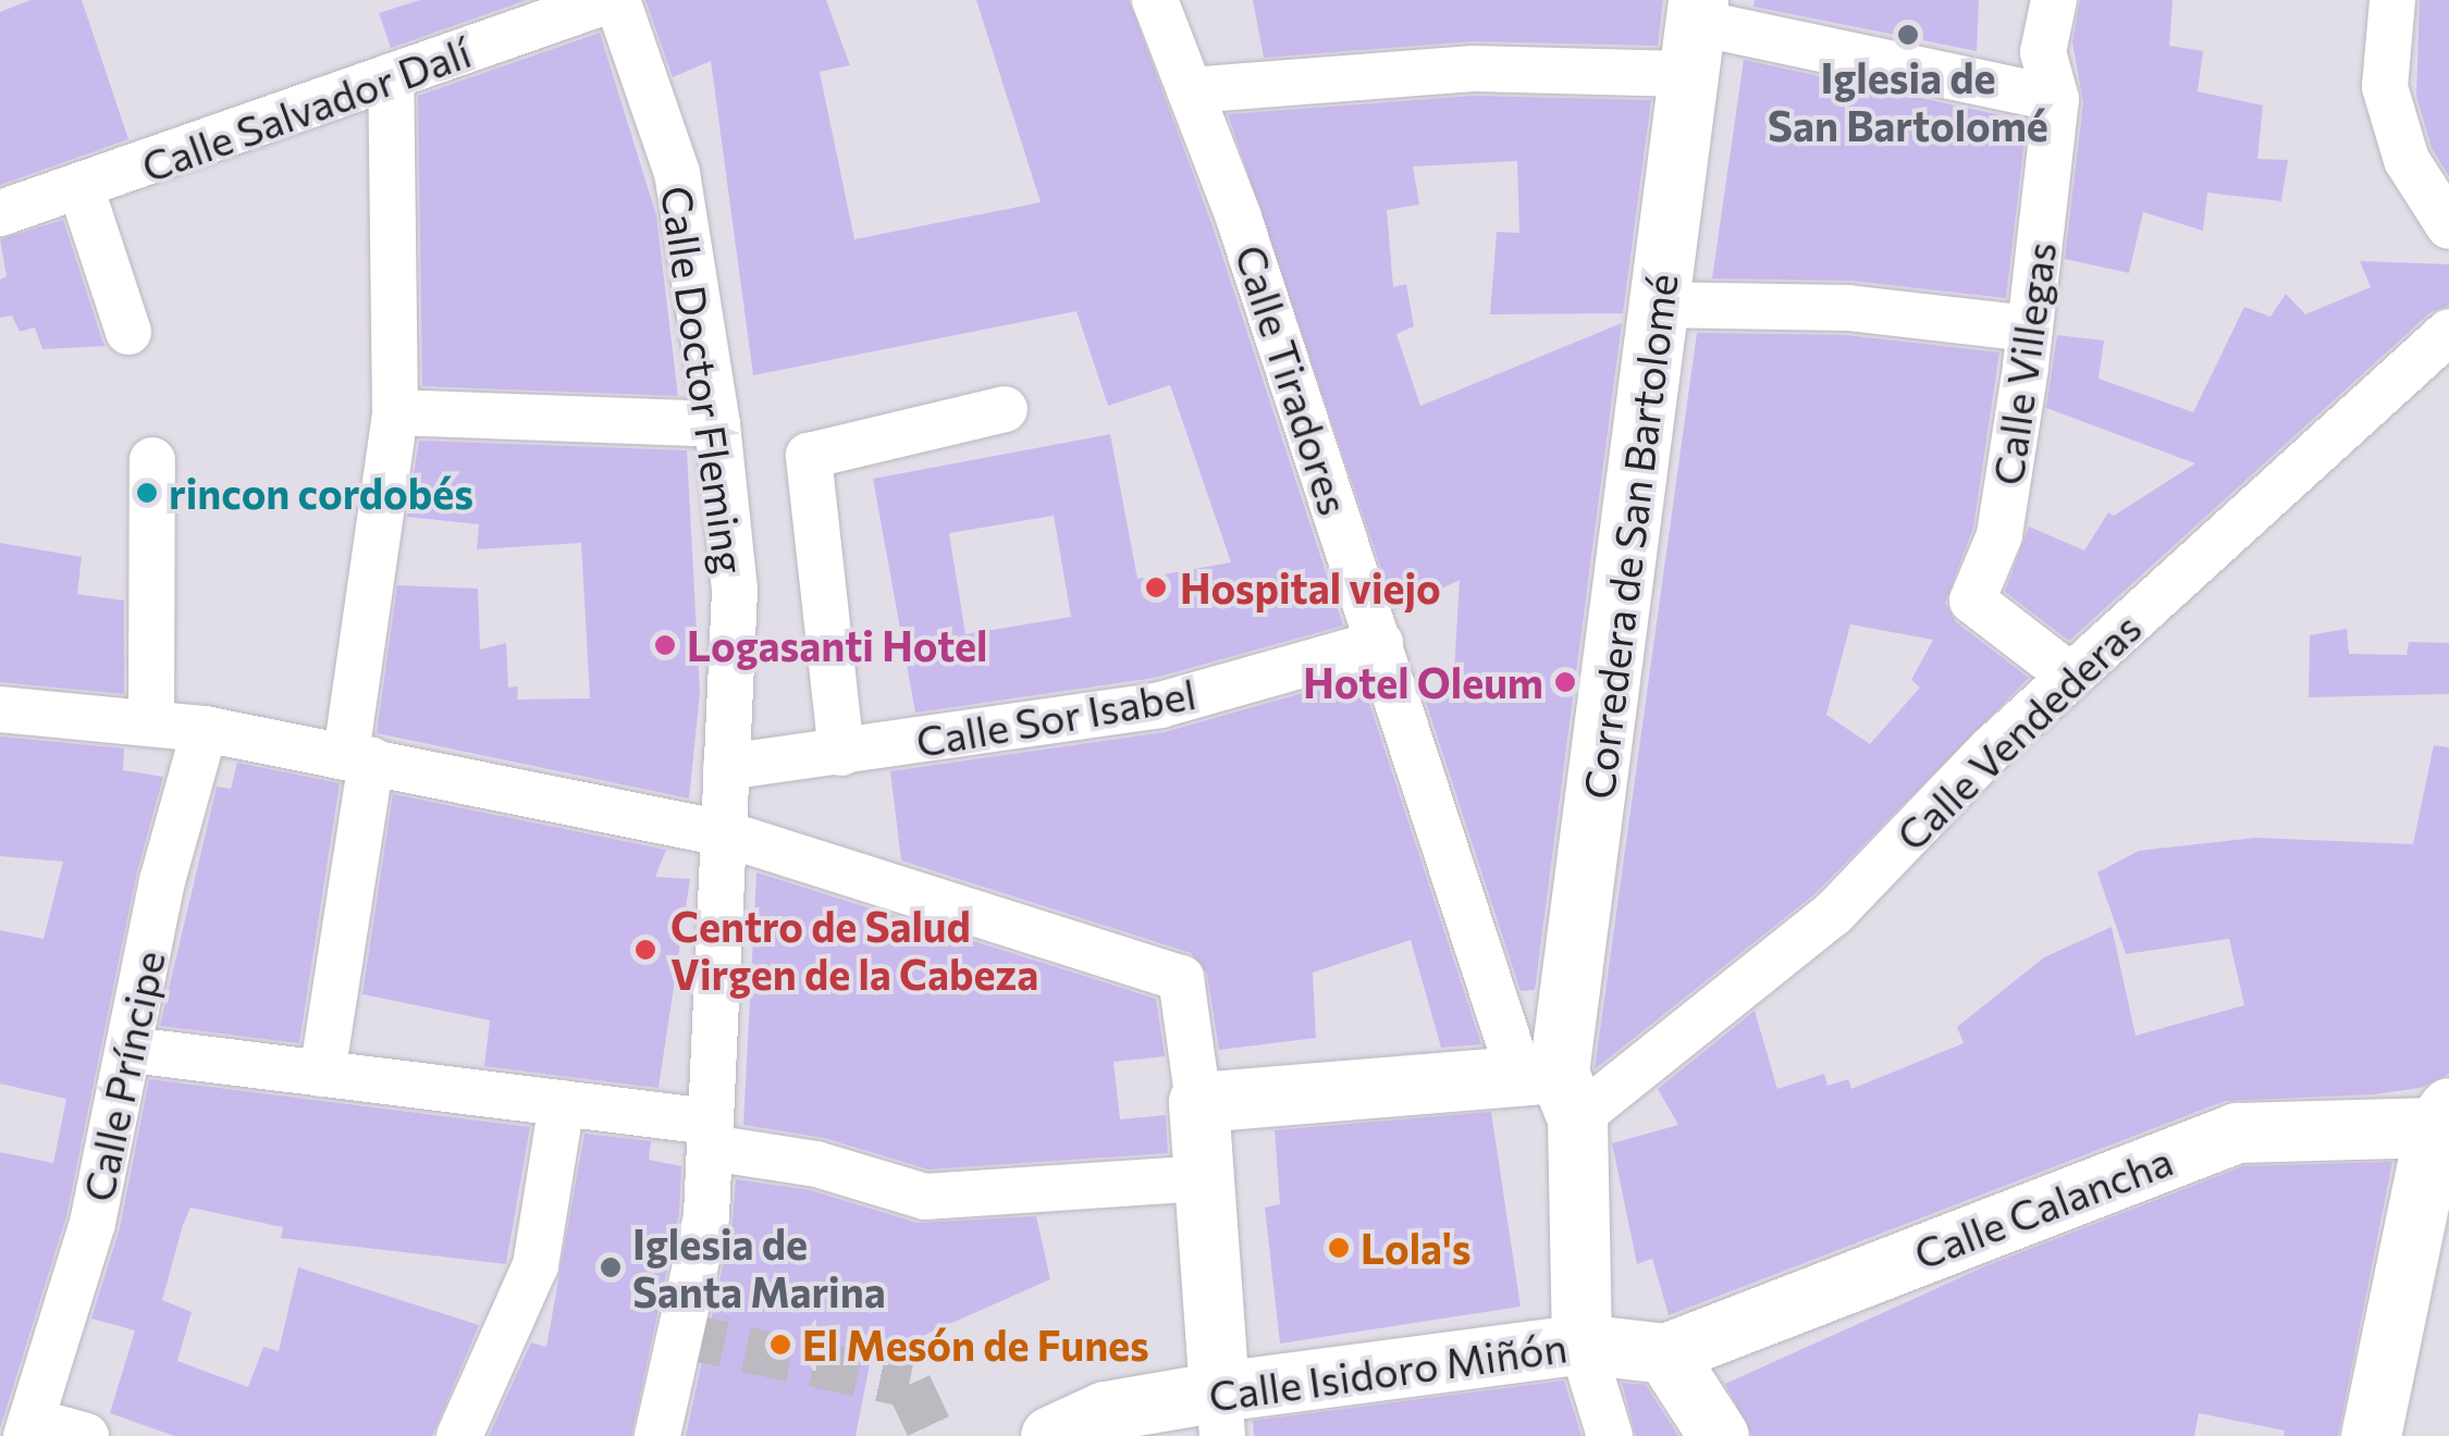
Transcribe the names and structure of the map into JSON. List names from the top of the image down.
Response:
{
  "streets": {
    "street": [
      "Calle Salvador Dalí",
      "Calle Villegas",
      "Calle Doctor Fleming",
      "Calle Tiradores",
      "Corredera de San Bartolomé",
      "Calle Sor Isabel",
      "Calle Vendederas",
      "Calle Príncipe",
      "Calle Calancha",
      "Calle Isidoro Miñón"
    ]
  },
  "crossings": [
    ["Calle Salvador Dalí", "Calle Doctor Fleming"],
    ["Calle Villegas", "Calle Vendederas"],
    ["Calle Doctor Fleming", "Calle Sor Isabel"],
    ["Calle Tiradores", "Corredera de San Bartolomé"],
    ["Calle Tiradores", "Calle Sor Isabel"],
    ["Calle Tiradores", "Calle Vendederas"],
    ["Corredera de San Bartolomé", "Calle Vendederas"],
    ["Corredera de San Bartolomé", "Calle Isidoro Miñón"],
    ["Calle Calancha", "Calle Isidoro Miñón"]
  ],
  "places": [
    "Iglesia de San Bartolomé",
    "rincon cordobés",
    "Hospital viejo",
    "Logasanti Hotel",
    "Hotel Oleum",
    "Centro de Salud Virgen de la Cabeza",
    "Lola's",
    "Iglesia de Santa Marina",
    "El Mesón de Funes"
  ]
}
